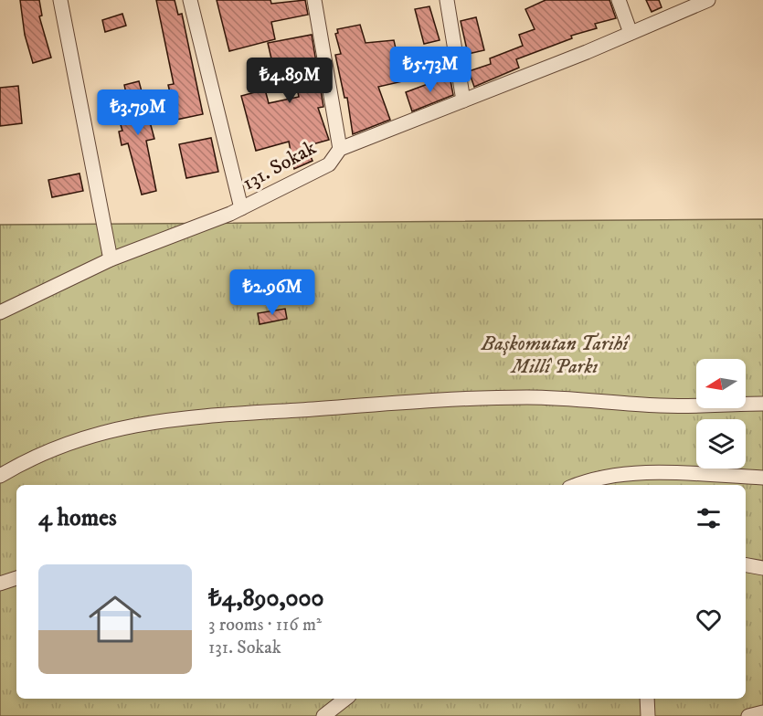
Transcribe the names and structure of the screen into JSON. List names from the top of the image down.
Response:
{
  "streets": {
    "street": ["131. Sokak"]
  },
  "parks": ["Başkomutan Tarihî Millî Parkı"],
  "north": "left",
  "page": {
    "price": [
      "₺5.73M",
      "₺4.89M",
      "₺3.79M",
      "₺2.96M"
    ],
    "heading": "4 homes",
    "list": [
      {
        "name": "₺4,890,000",
        "note": "3 rooms · 116 m² · 131. Sokak"
      }
    ]
  }
}
